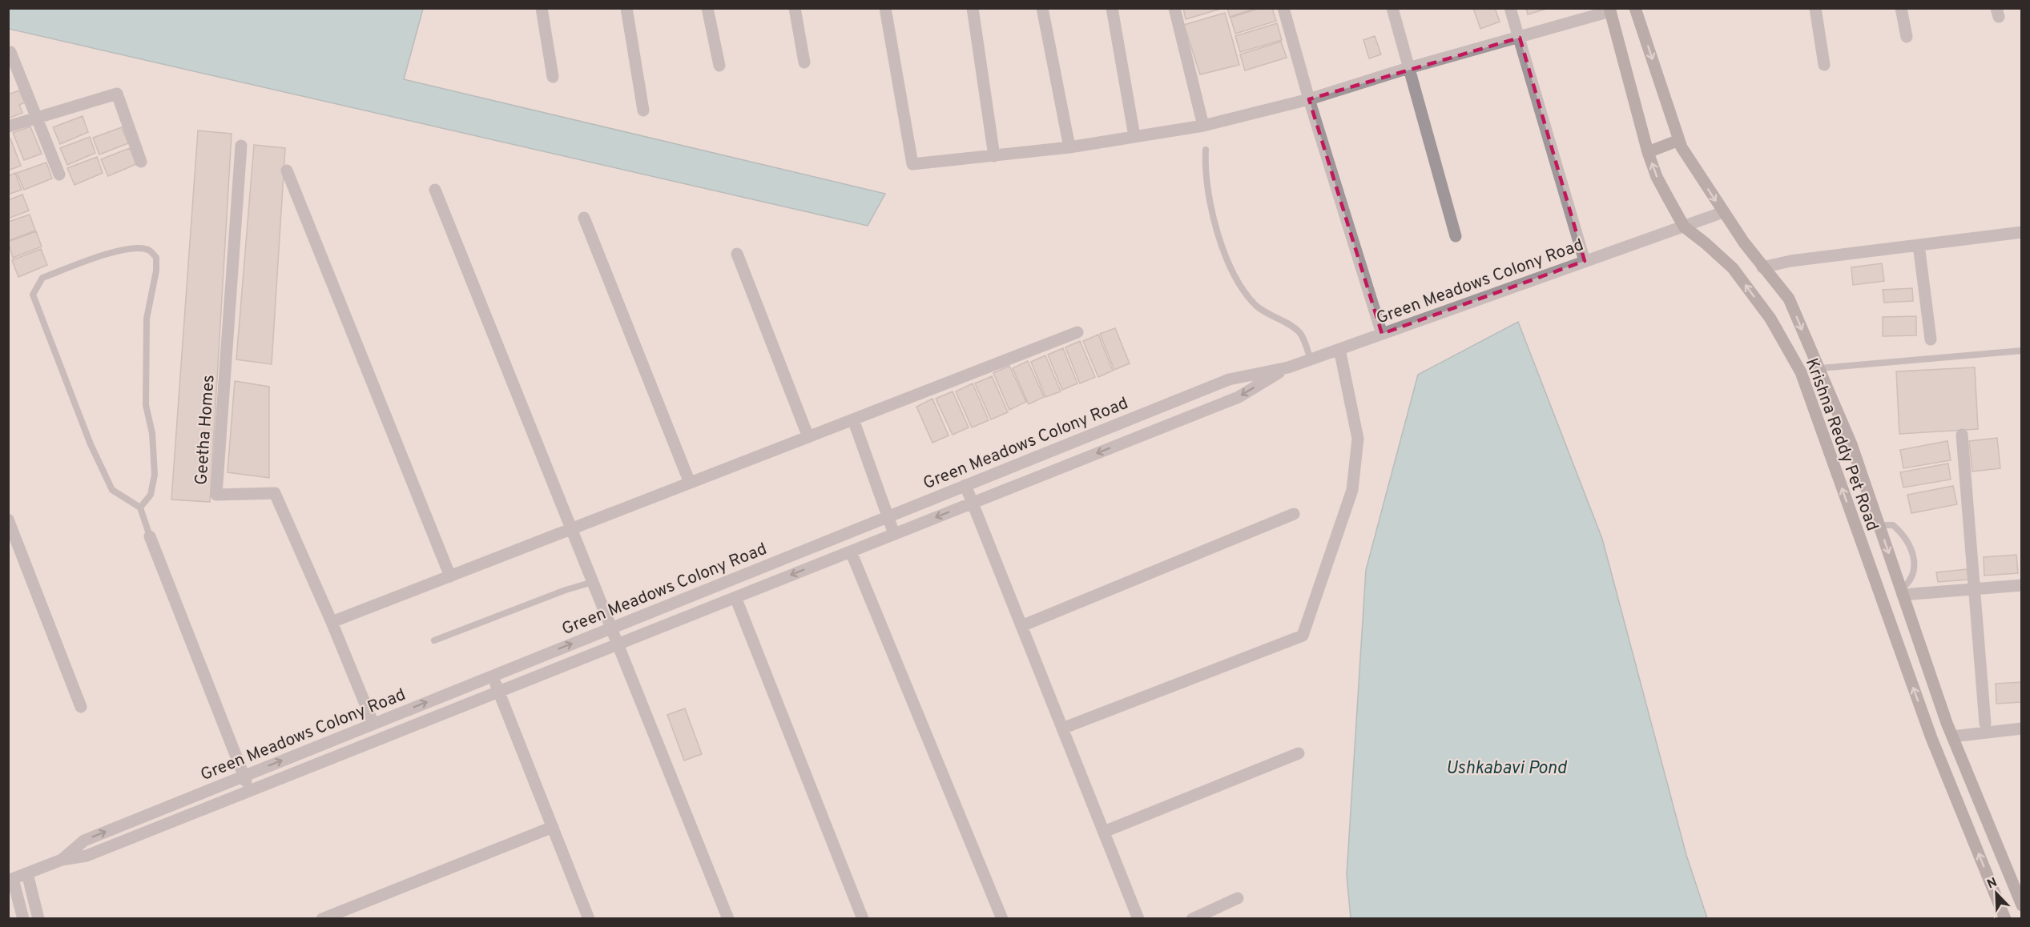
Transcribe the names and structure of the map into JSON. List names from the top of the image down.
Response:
{
  "streets": {
    "main road": ["Krishna Reddy Pet Road"],
    "street": ["Green Meadows Colony Road", "Geetha Homes"]
  },
  "crossings": [
    ["Green Meadows Colony Road", "Geetha Homes"],
    ["Green Meadows Colony Road", "Krishna Reddy Pet Road"]
  ],
  "water": ["Ushkabavi Pond"],
  "north": "top left"
}
